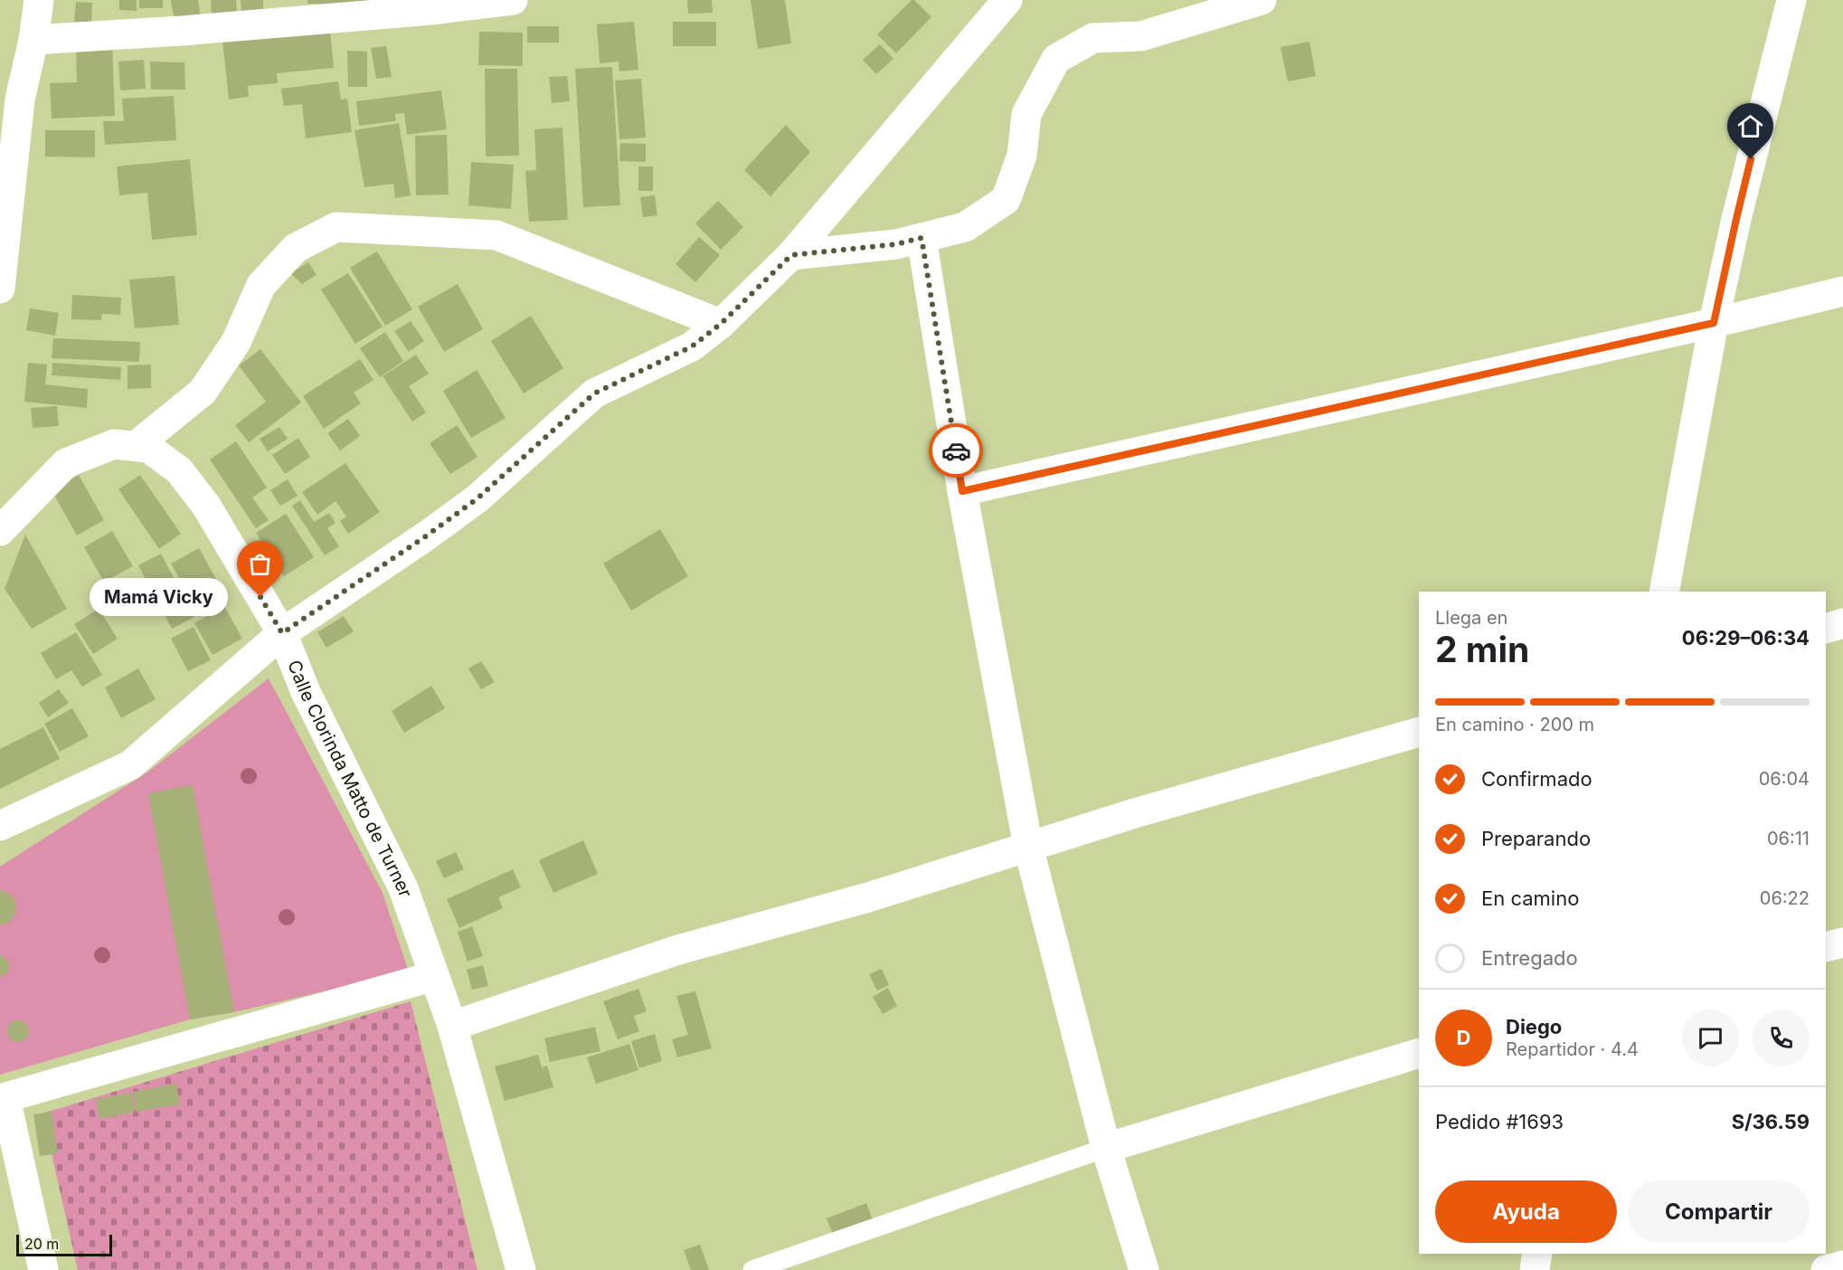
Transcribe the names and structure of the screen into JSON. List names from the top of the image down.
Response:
{
  "streets": {
    "street": ["Calle Clorinda Matto de Turner"]
  },
  "places": ["Mamá Vicky"],
  "scale_bar": "20 m",
  "page": {
    "bubble": "Mamá Vicky",
    "heading": ["2 min", "Llega en", "06:29–06:34"],
    "panel": [
      "Diego",
      "Repartidor · 4.4",
      "Pedido #1693",
      "S/36.59"
    ],
    "bar": "En camino · 200 m",
    "list": [
      ["Confirmado", "06:04"],
      ["Preparando", "06:11"],
      ["En camino", "06:22"],
      "Entregado"
    ],
    "round": "D",
    "buttons": ["Ayuda", "Compartir"],
    "scale": "20 m"
  }
}
